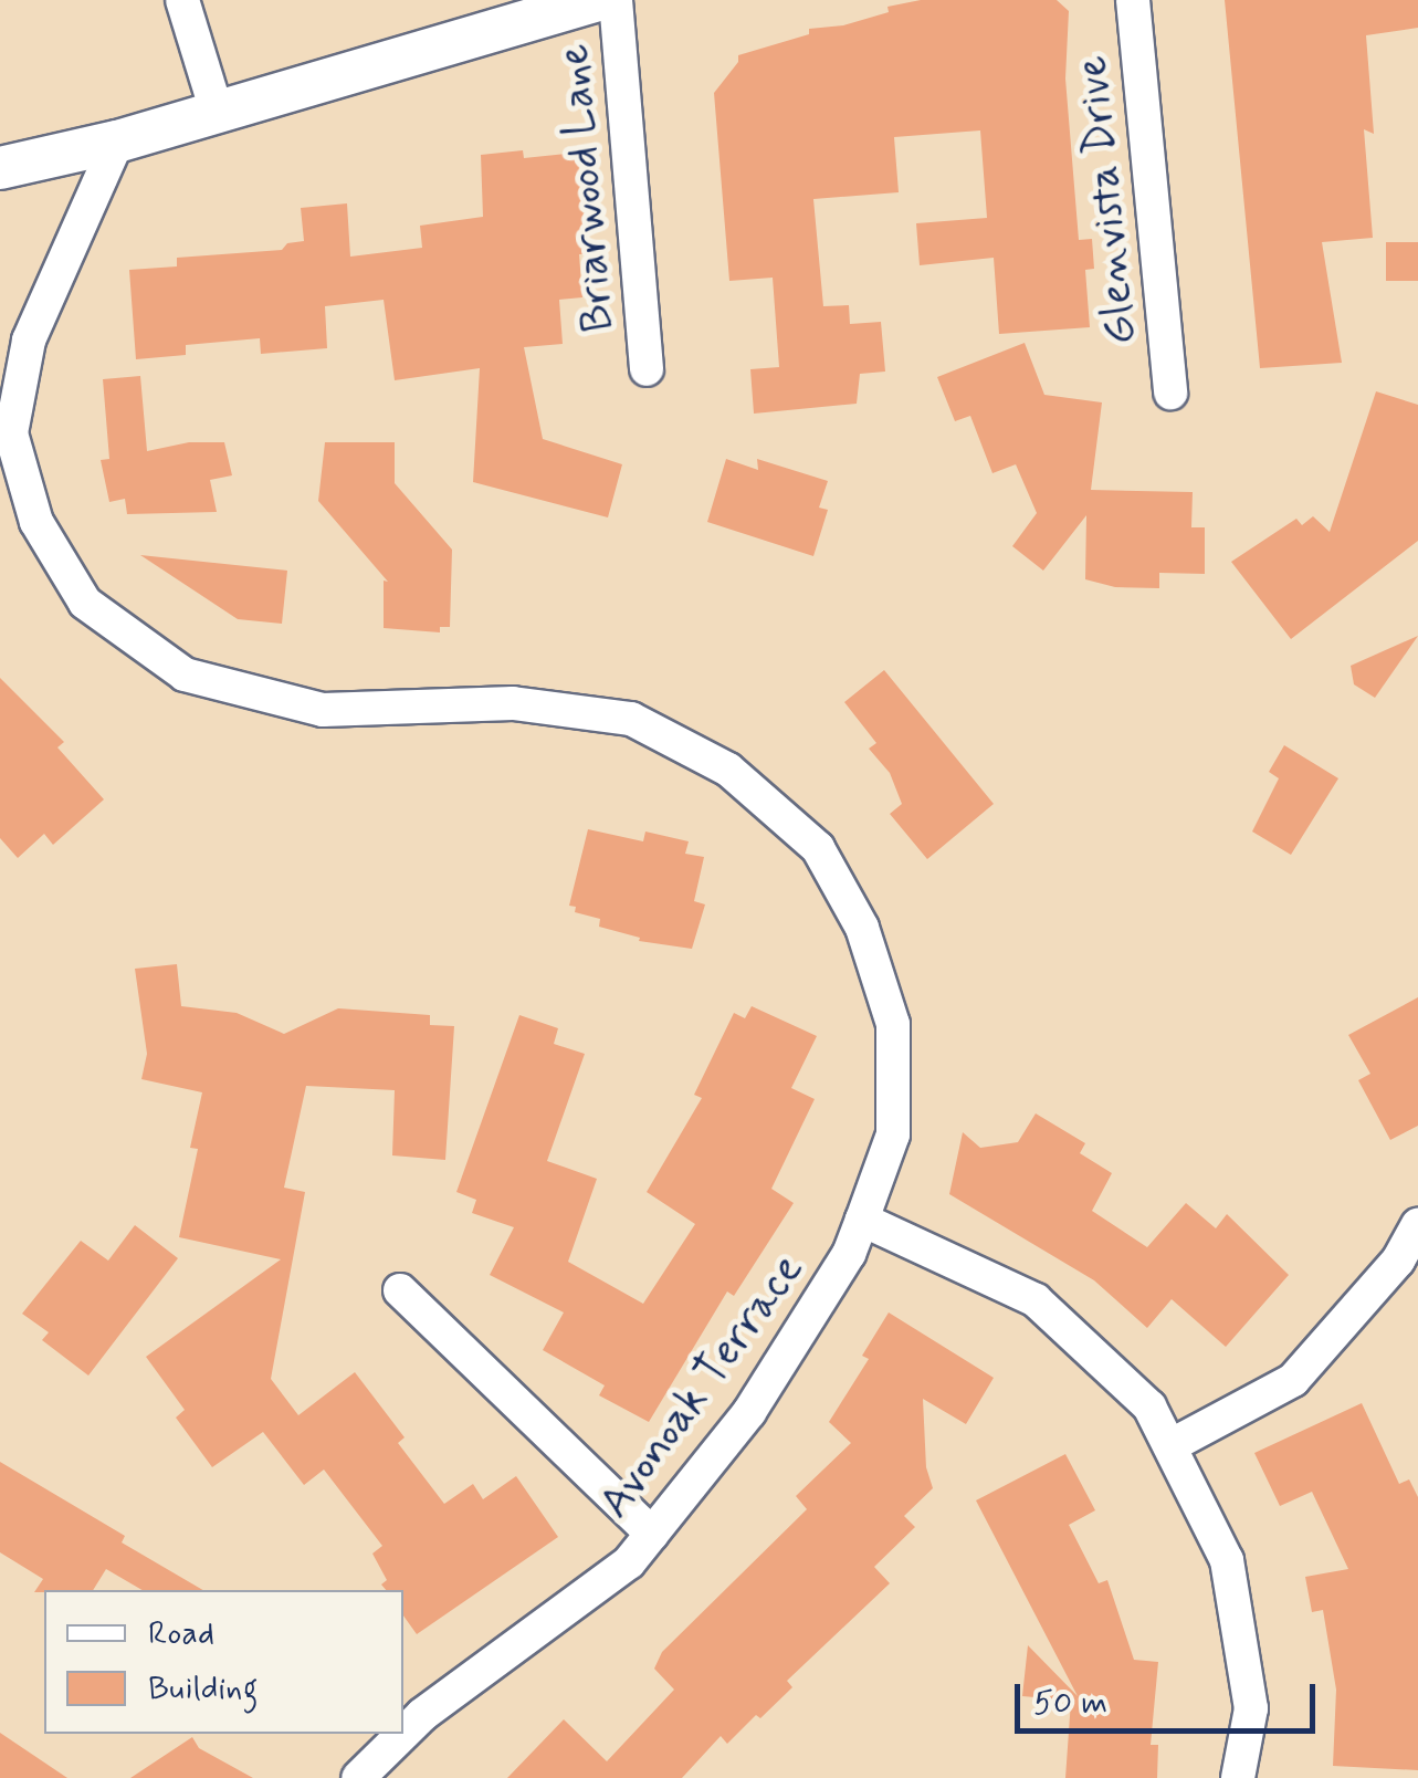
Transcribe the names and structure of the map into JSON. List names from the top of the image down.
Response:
{
  "streets": {
    "street": ["Briarwood Lane", "Glenvista Drive", "Avonoak Terrace"]
  },
  "legend": ["Road", "Building"],
  "scale_bar": "50 m"
}
